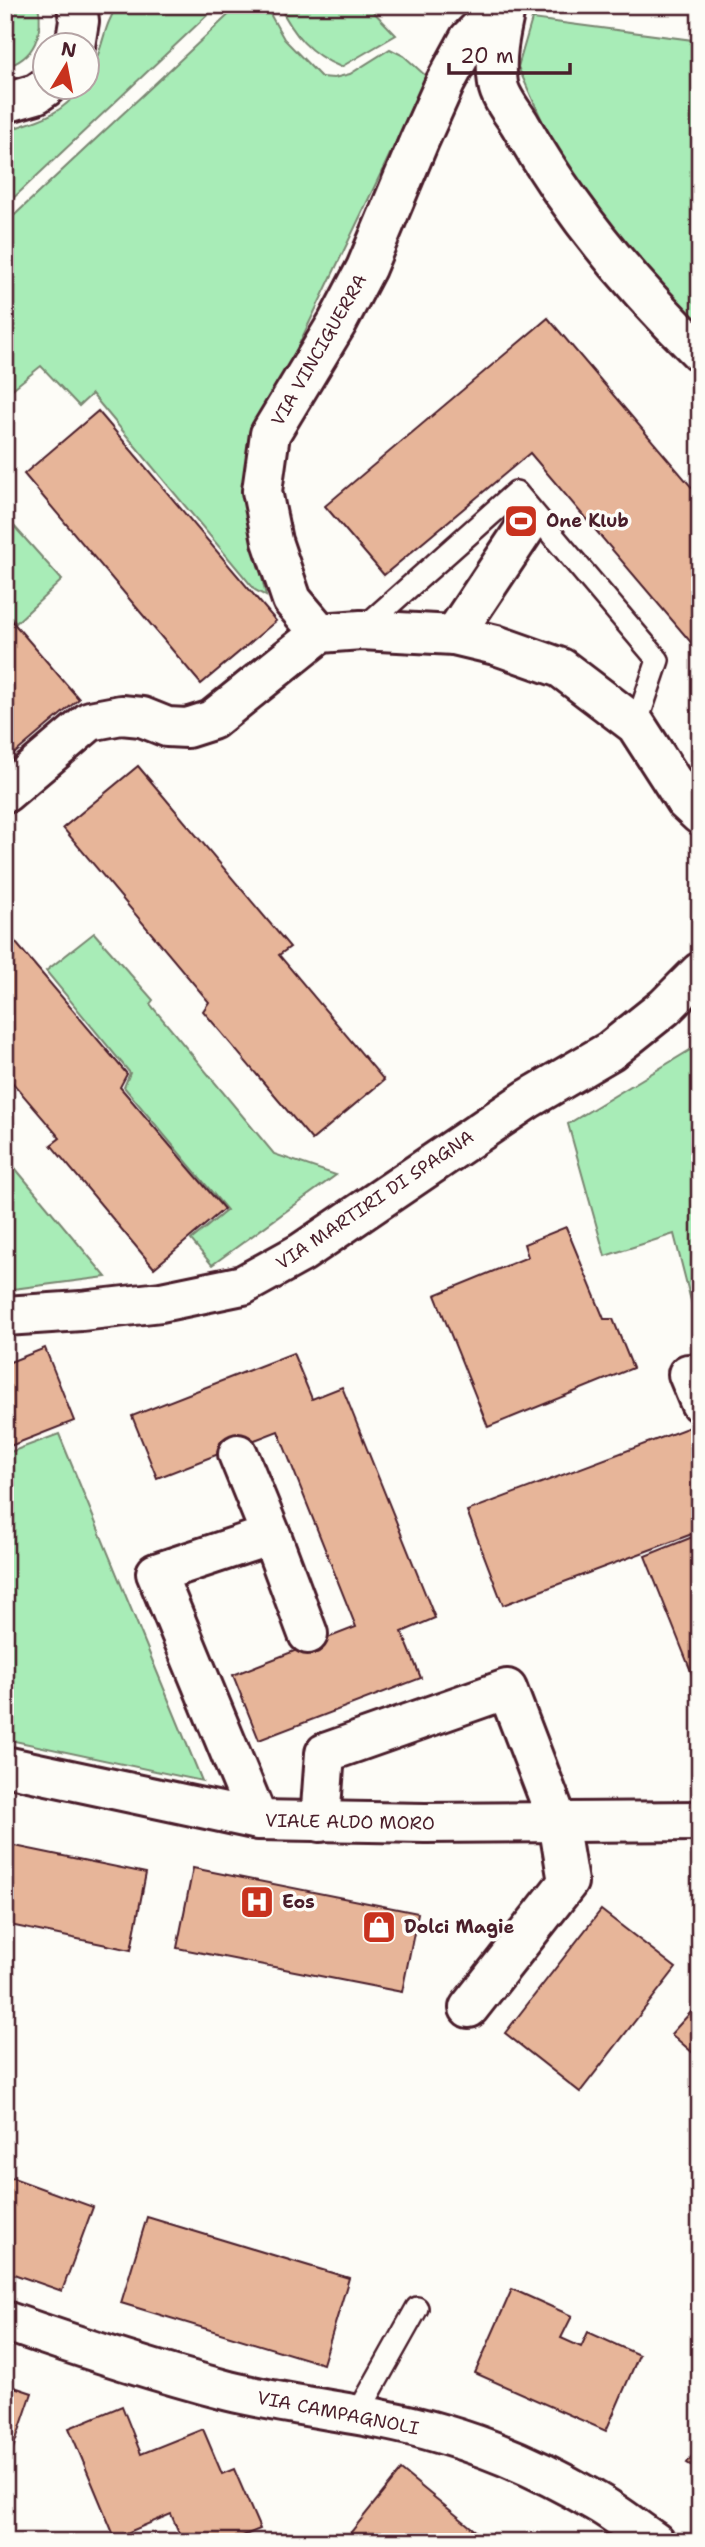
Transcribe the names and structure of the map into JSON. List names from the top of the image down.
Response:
{
  "streets": {
    "street": [
      "VIA VINCIGUERRA",
      "VIA MARTIRI DI SPAGNA",
      "VIALE ALDO MORO",
      "VIA CAMPAGNOLI"
    ]
  },
  "places": {
    "sports": ["One Klub"],
    "hospital": ["Eos"],
    "shop": ["Dolci Magie"]
  },
  "scale_bar": "20 m",
  "north": "top"
}
